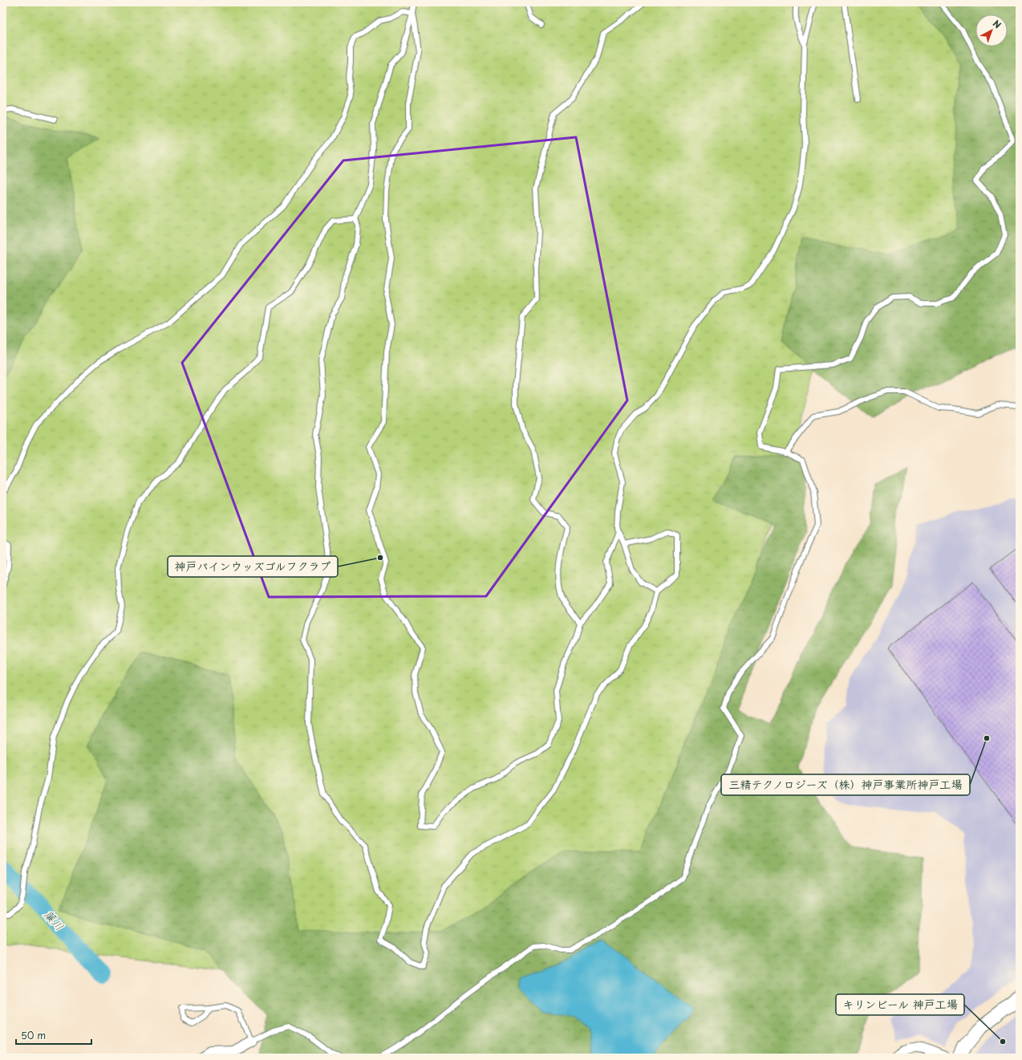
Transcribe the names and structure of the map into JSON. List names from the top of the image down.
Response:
{
  "water": ["簾川"],
  "places": ["神戸パインウッズゴルフクラブ", "三精テクノロジーズ（株）神戸事業所神戸工場", "キリンビール 神戸工場"],
  "scale_bar": "50 m",
  "north": "top right"
}
